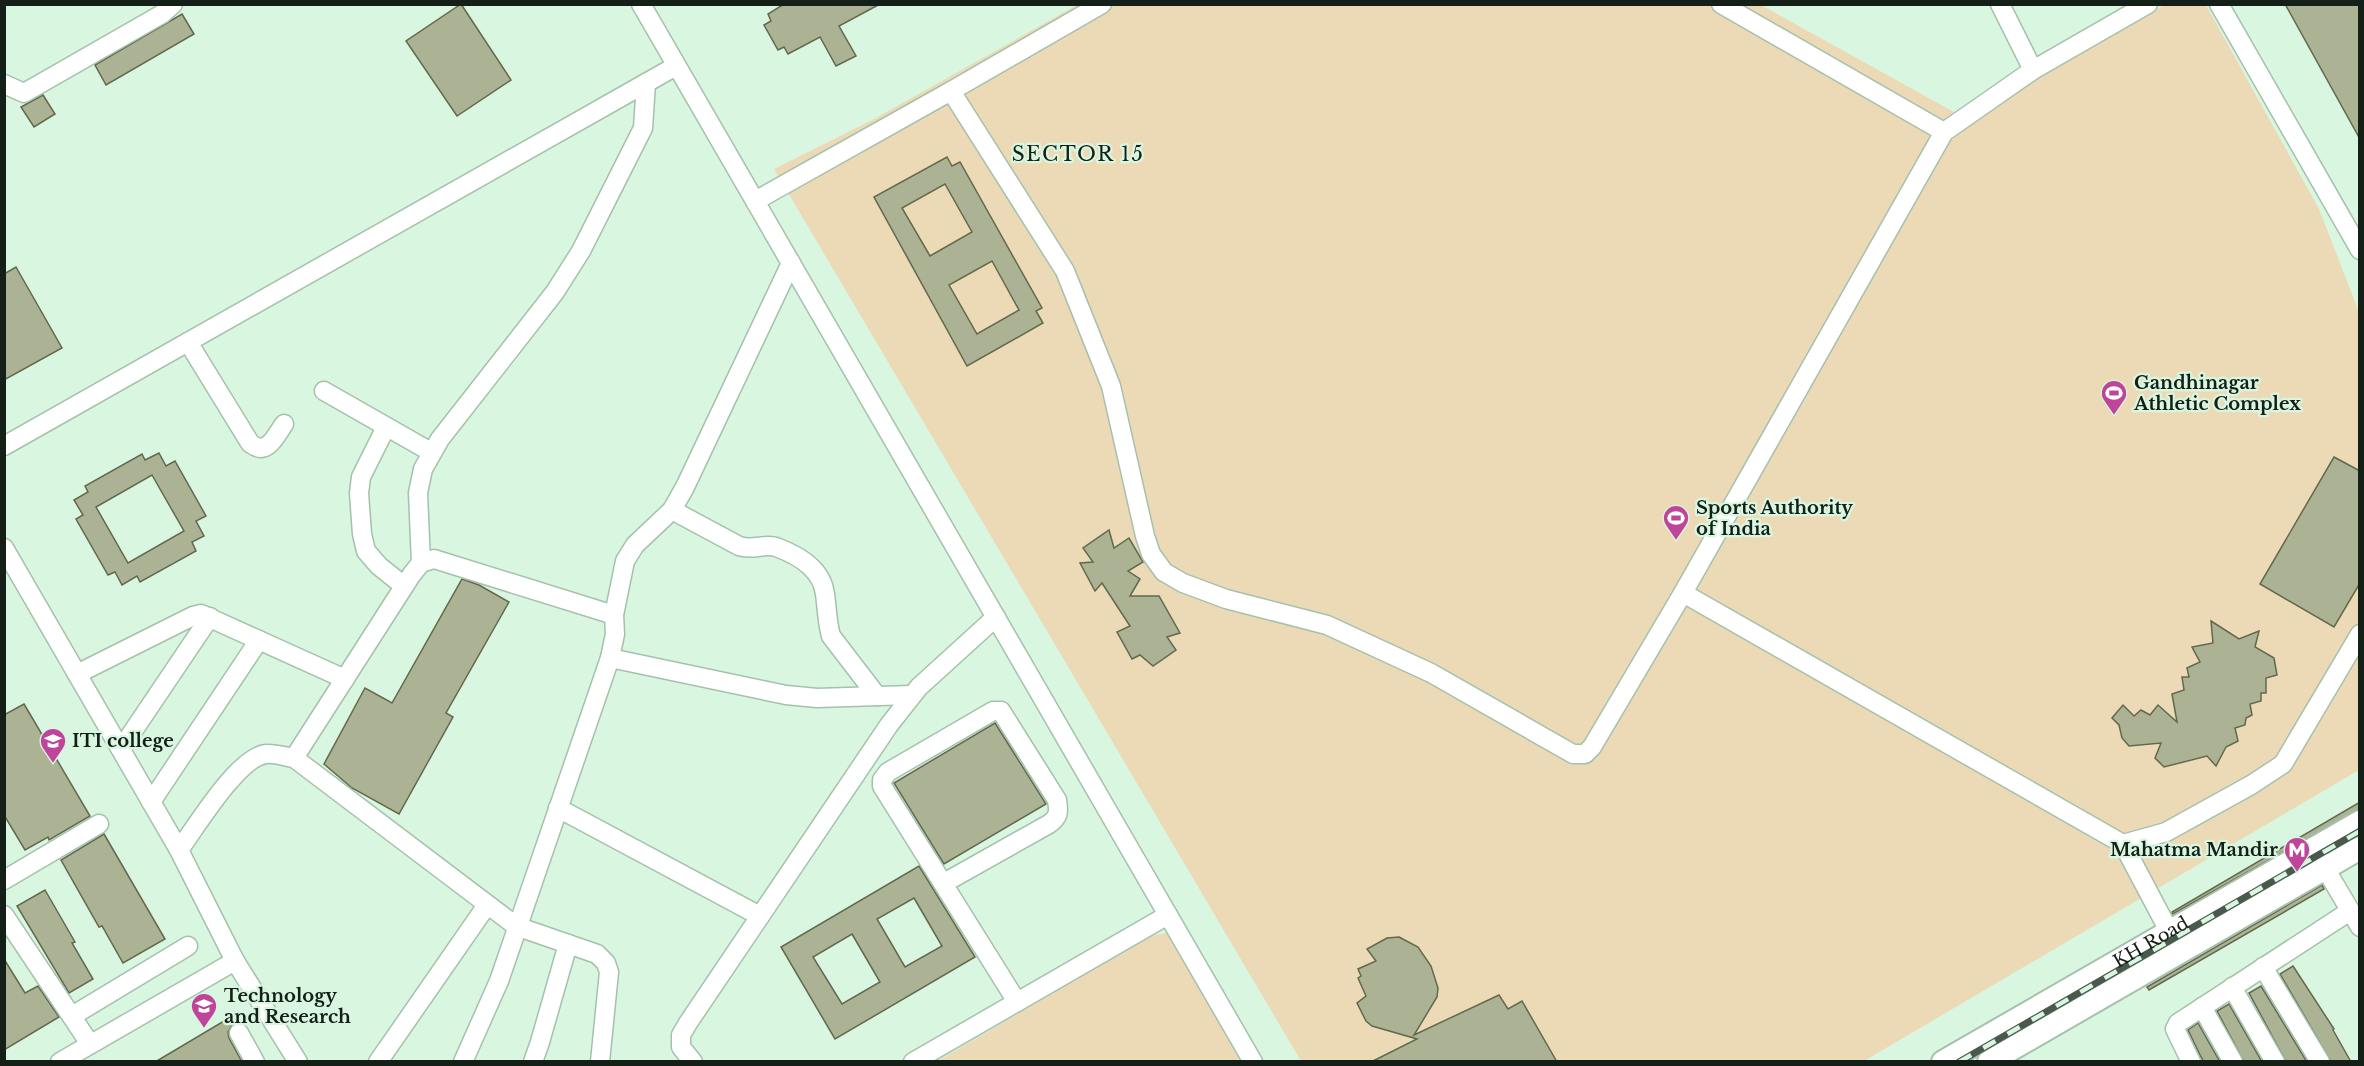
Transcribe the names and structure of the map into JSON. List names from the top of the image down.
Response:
{
  "streets": {
    "main road": ["KH Road"]
  },
  "districts": ["SECTOR 15"],
  "places": {
    "sports": ["Gandhinagar Athletic Complex", "Sports Authority of India"],
    "school or university": ["ITI college", "Technology and Research"],
    "metro station": ["Mahatma Mandir"]
  }
}
